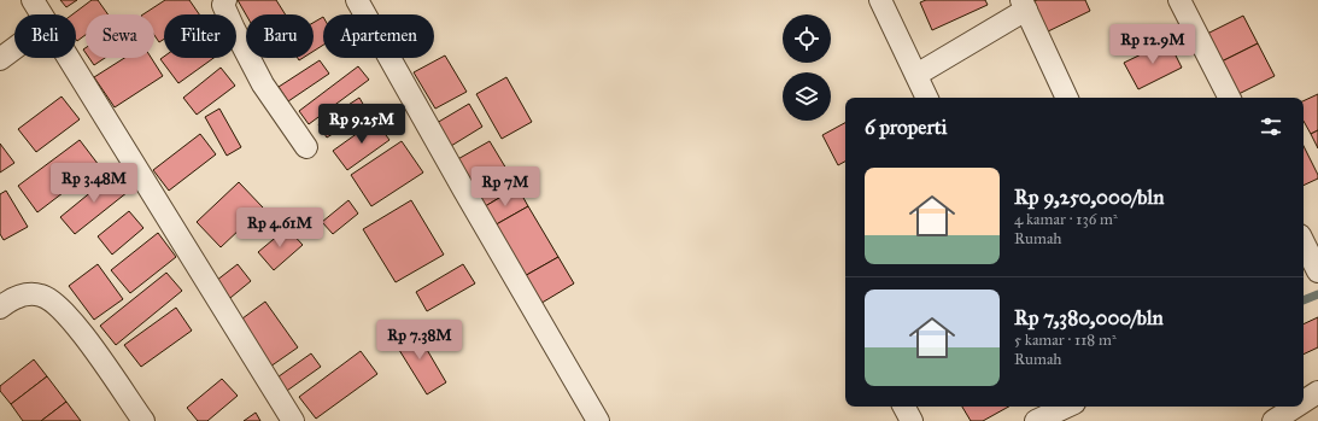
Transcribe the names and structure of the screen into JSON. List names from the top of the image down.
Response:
{
  "page": {
    "chip": [
      "Beli",
      "Sewa",
      "Filter",
      "Baru",
      "Apartemen"
    ],
    "price": [
      "Rp 12.9M",
      "Rp 9.25M",
      "Rp 3.48M",
      "Rp 7M",
      "Rp 4.61M",
      "Rp 7.38M"
    ],
    "heading": "6 properti",
    "list": [
      {
        "name": "Rp 9,250,000/bln",
        "note": "4 kamar · 136 m² · Rumah"
      },
      {
        "name": "Rp 7,380,000/bln",
        "note": "5 kamar · 118 m² · Rumah"
      }
    ]
  }
}
